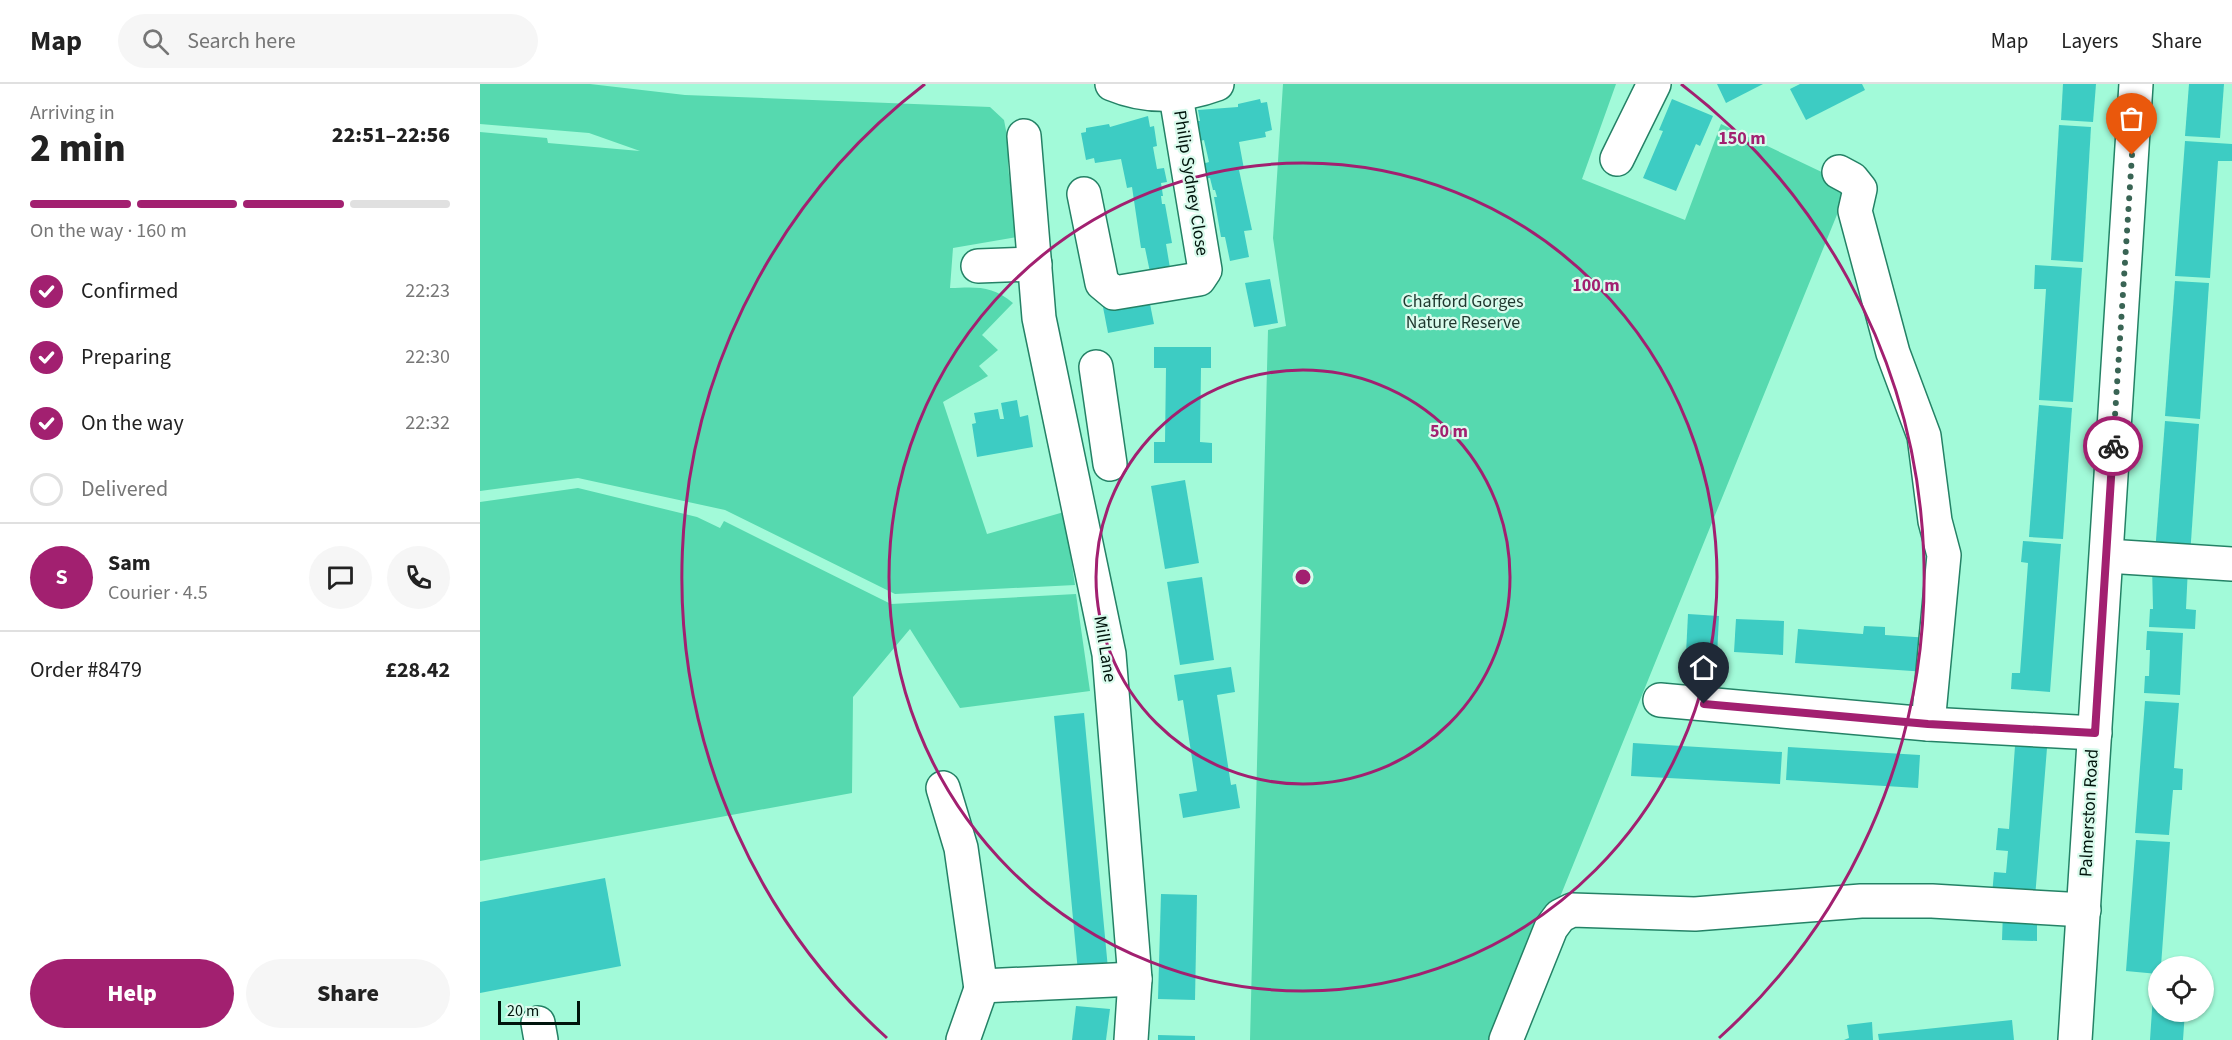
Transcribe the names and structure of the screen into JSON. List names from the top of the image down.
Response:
{
  "streets": {
    "street": ["Philip Sydney Close", "Mill Lane", "Palmerston Road"]
  },
  "parks": ["Chafford Gorges Nature Reserve"],
  "scale_bar": "20 m",
  "page": {
    "header": "Map",
    "search": "Search here",
    "nav": ["Map", "Layers", "Share"],
    "heading": ["2 min", "Arriving in", "22:51–22:56"],
    "panel": [
      "Sam",
      "Courier · 4.5",
      "Order #8479",
      "£28.42"
    ],
    "bar": "On the way · 160 m",
    "list": [
      ["Confirmed", "22:23"],
      ["Preparing", "22:30"],
      ["On the way", "22:32"],
      "Delivered"
    ],
    "round": "S",
    "buttons": ["Help", "Share"],
    "scale": "20 m"
  },
  "rings": ["150 m", "100 m", "50 m"]
}
